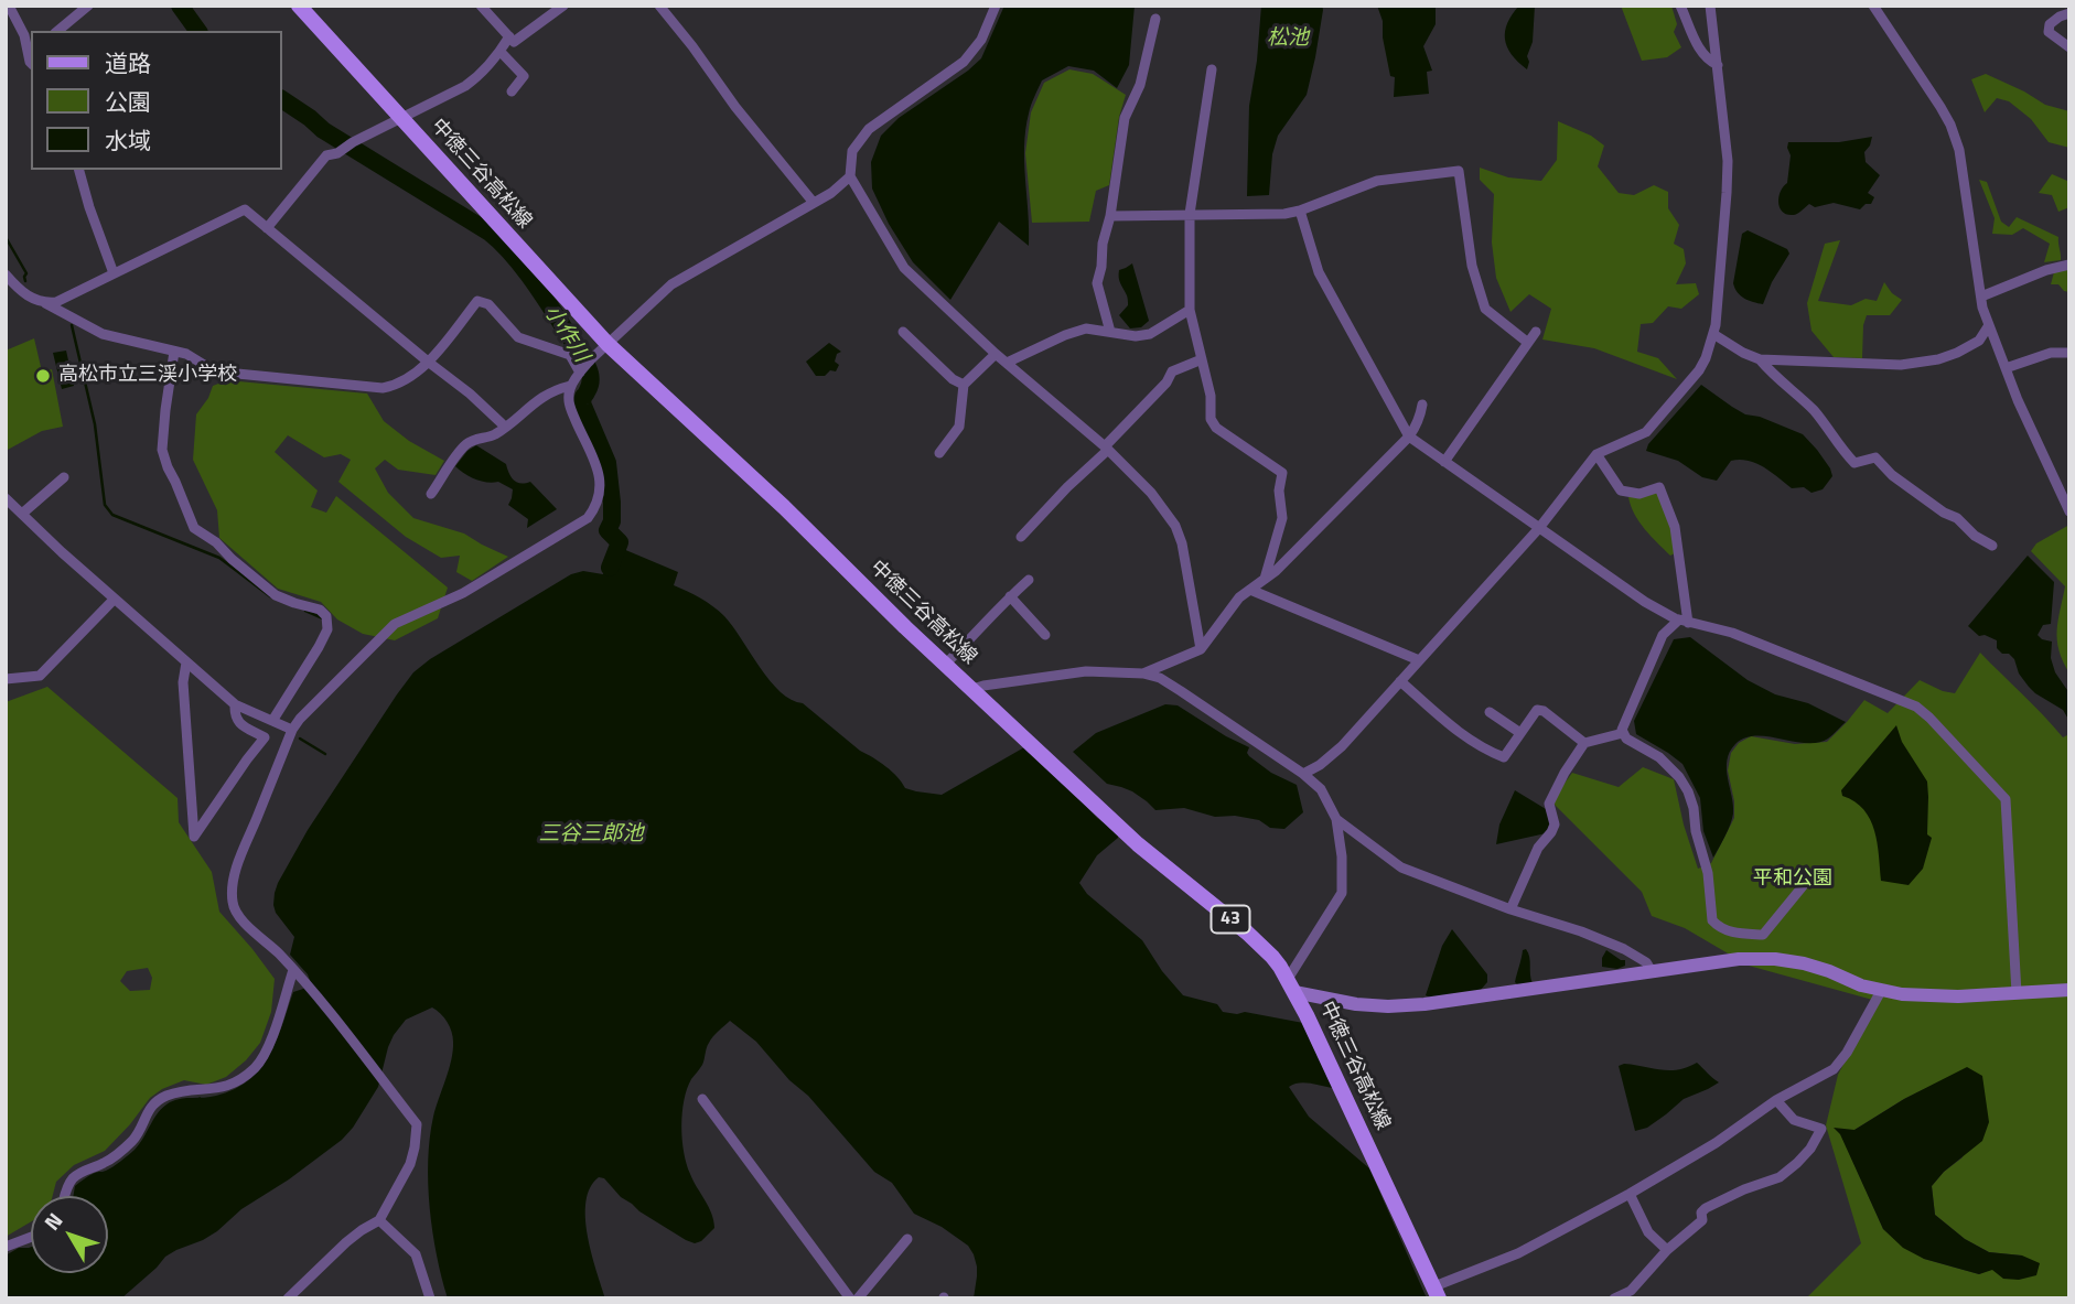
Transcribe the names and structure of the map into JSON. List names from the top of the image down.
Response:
{
  "streets": {
    "main road": ["中徳三谷高松線", "43"]
  },
  "water": ["松池", "小作川", "三谷三郎池"],
  "parks": ["平和公園"],
  "places": ["高松市立三渓小学校"],
  "legend": ["道路", "公園", "水域"],
  "north": "top left"
}
